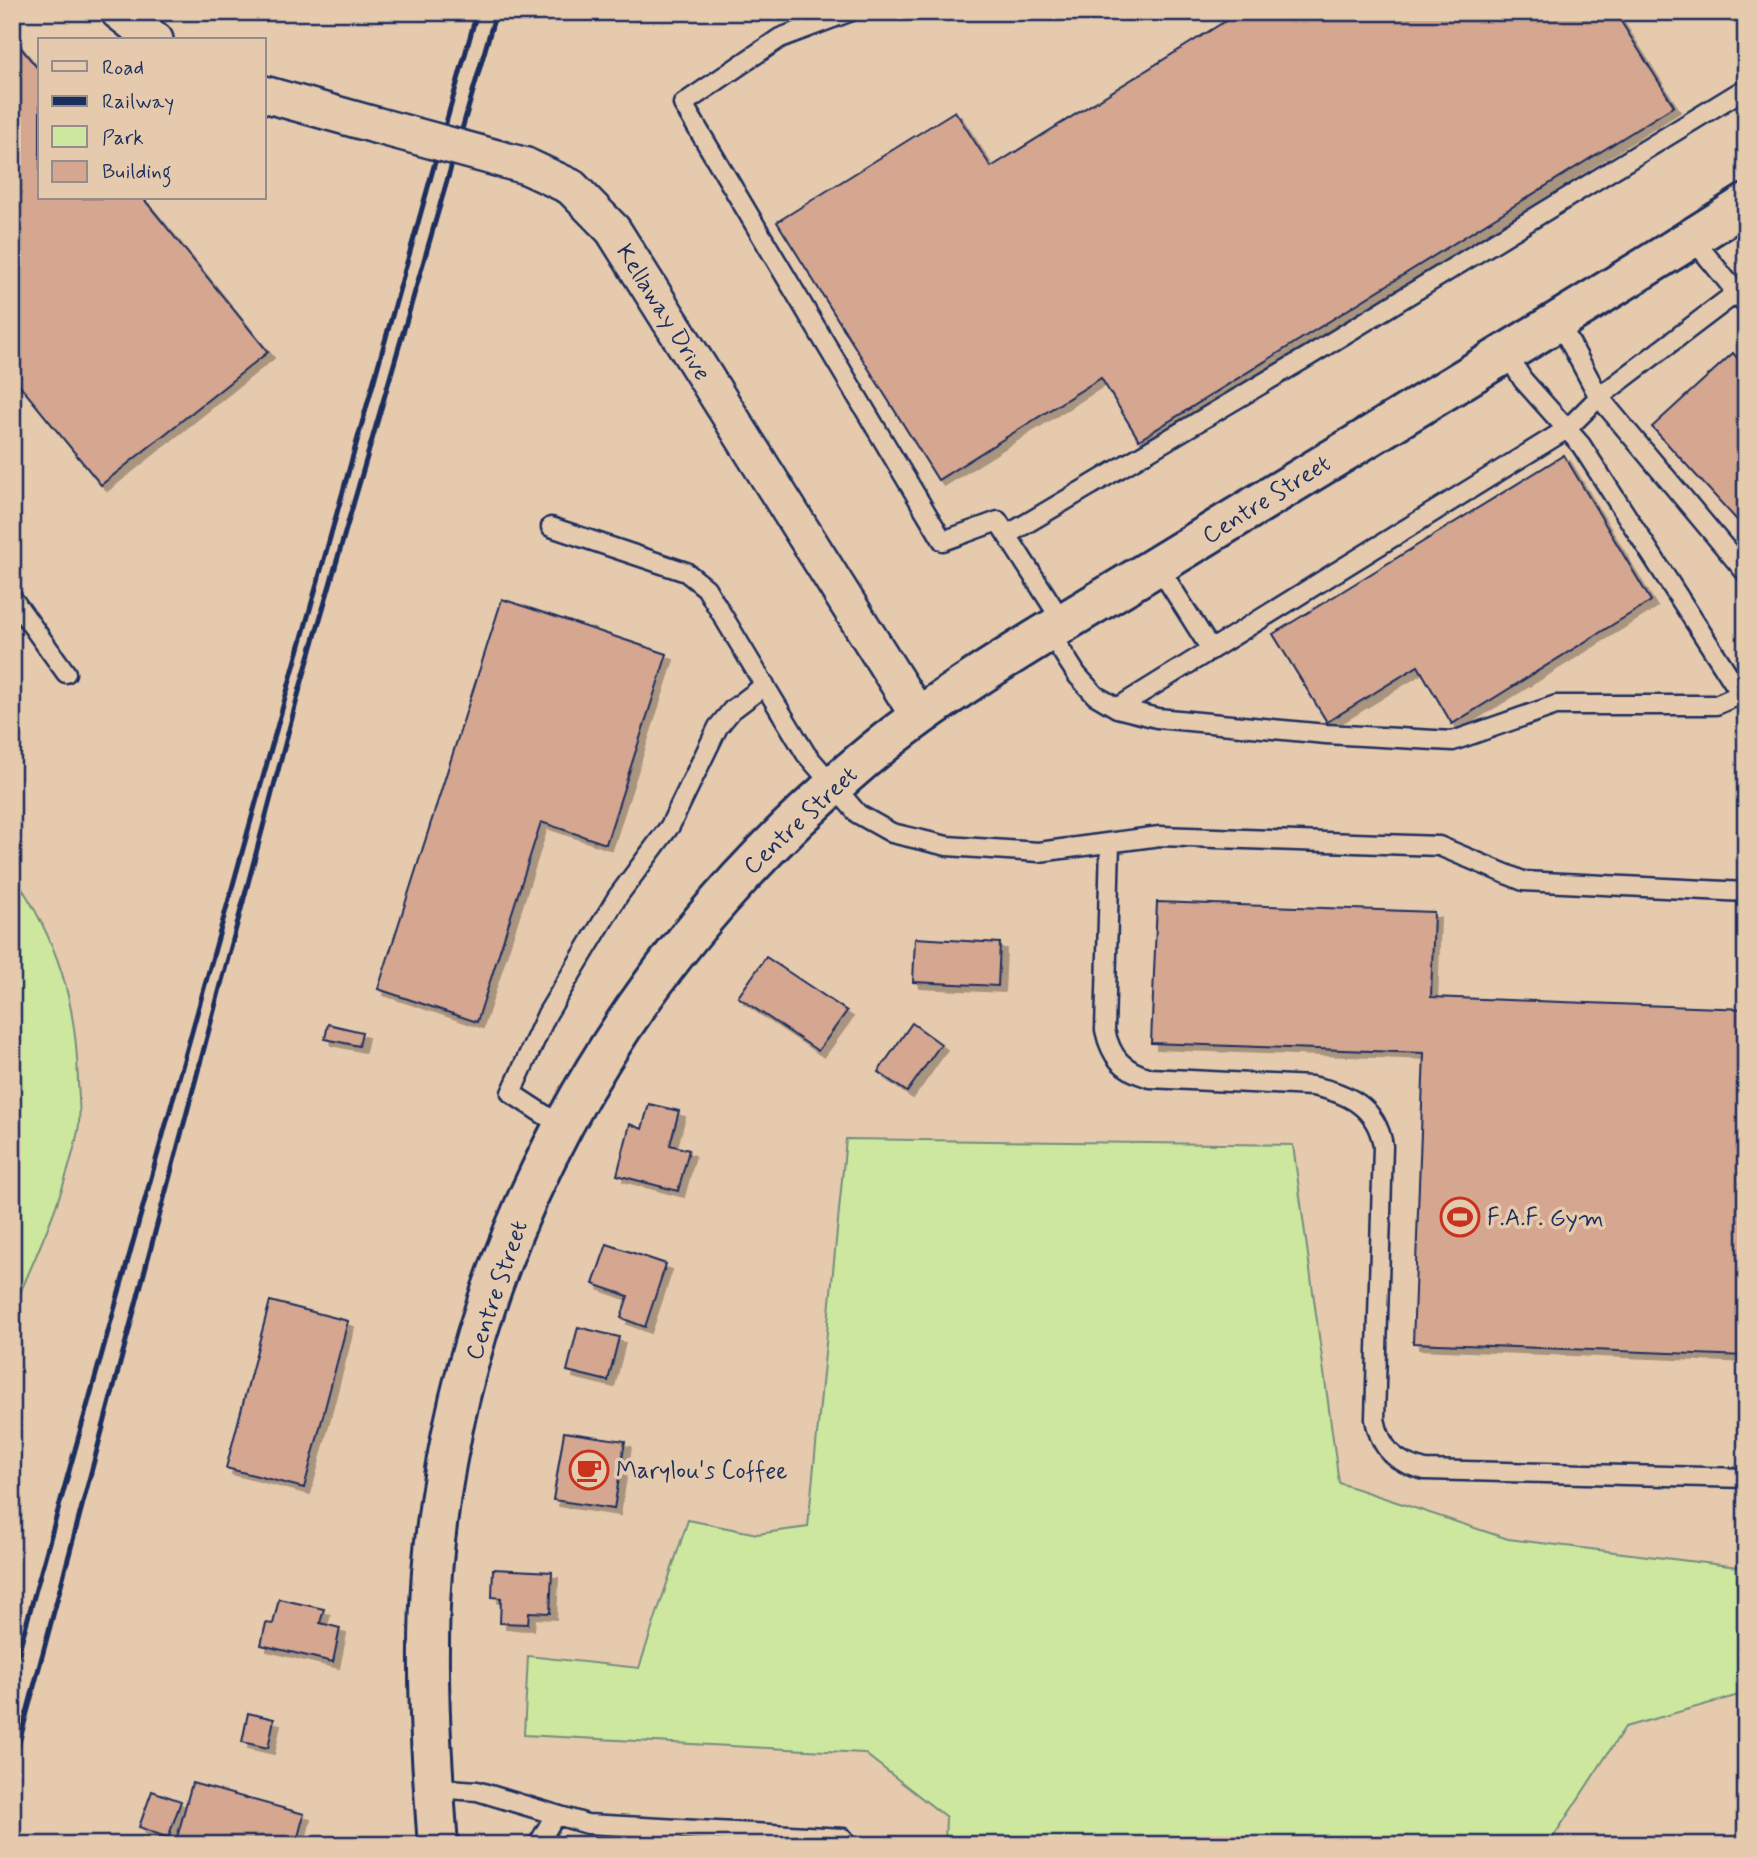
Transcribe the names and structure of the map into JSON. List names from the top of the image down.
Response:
{
  "streets": {
    "main road": ["Centre Street"],
    "street": ["Kellaway Drive"]
  },
  "crossings": [
    ["Kellaway Drive", "Centre Street"]
  ],
  "places": {
    "sports": ["F.A.F. Gym"],
    "cafe": ["Marylou's Coffee"]
  },
  "legend": [
    "Road",
    "Railway",
    "Park",
    "Building"
  ]
}
